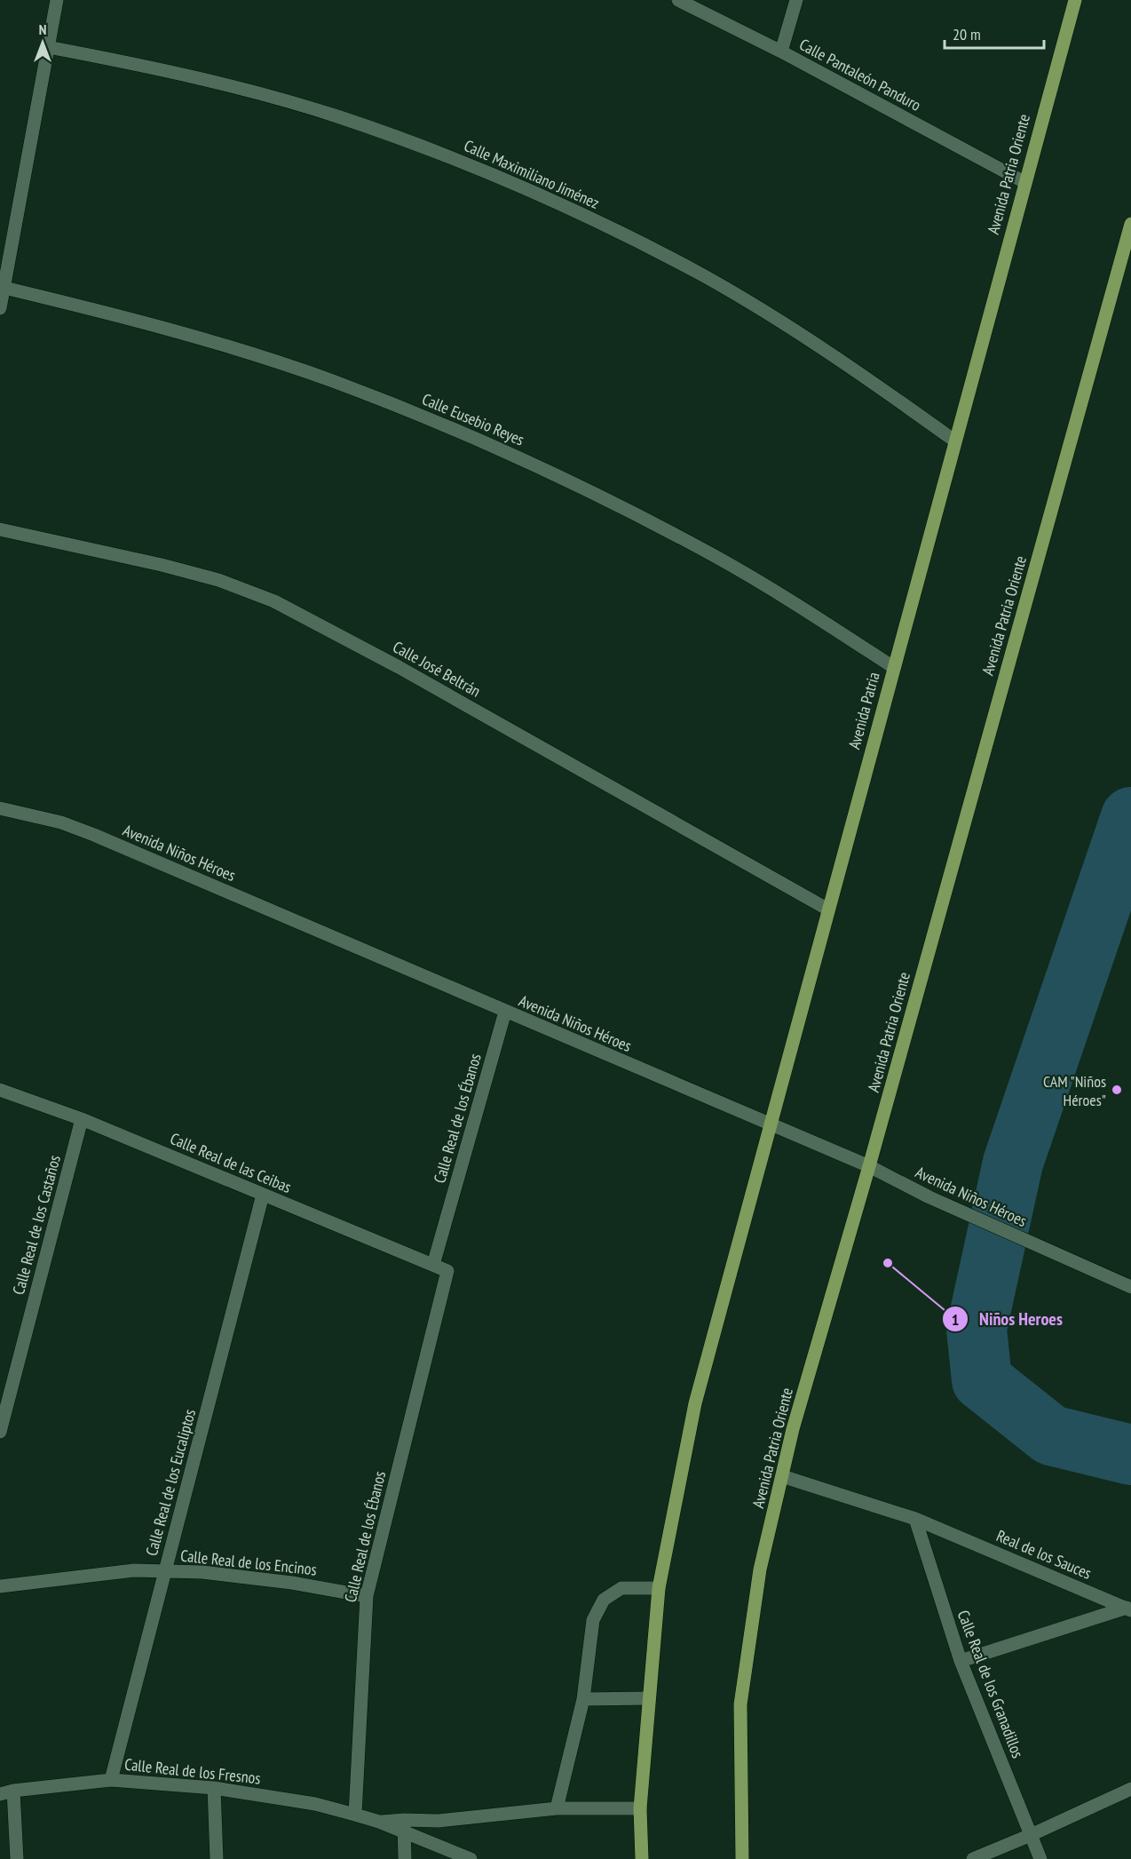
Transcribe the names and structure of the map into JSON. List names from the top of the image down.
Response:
{
  "streets": {
    "main road": ["Avenida Patria Oriente", "Avenida Patria"],
    "street": [
      "Calle Pantaleón Panduro",
      "Calle Maximiliano Jiménez",
      "Calle Eusebio Reyes",
      "Calle José Beltrán",
      "Avenida Niños Héroes",
      "Calle Real de los Ébanos",
      "Calle Real de las Ceibas",
      "Calle Real de los Castaños",
      "Calle Real de los Eucaliptos",
      "Real de los Sauces",
      "Calle Real de los Encinos",
      "Calle Real de los Granadillos",
      "Calle Real de los Fresnos"
    ]
  },
  "crossings": [
    ["Calle Pantaleón Panduro", "Avenida Patria Oriente"],
    ["Calle Maximiliano Jiménez", "Avenida Patria Oriente"],
    ["Avenida Patria Oriente", "Calle Eusebio Reyes"],
    ["Avenida Patria Oriente", "Avenida Patria"],
    ["Avenida Patria Oriente", "Avenida Niños Héroes"],
    ["Avenida Patria Oriente", "Real de los Sauces"],
    ["Calle Eusebio Reyes", "Avenida Patria"],
    ["Calle José Beltrán", "Avenida Patria"],
    ["Avenida Niños Héroes", "Calle Real de los Ébanos"],
    ["Calle Real de los Ébanos", "Calle Real de las Ceibas"],
    ["Calle Real de los Ébanos", "Calle Real de los Encinos"],
    ["Calle Real de los Ébanos", "Calle Real de los Fresnos"],
    ["Calle Real de las Ceibas", "Calle Real de los Castaños"],
    ["Calle Real de las Ceibas", "Calle Real de los Eucaliptos"],
    ["Calle Real de los Eucaliptos", "Calle Real de los Encinos"],
    ["Calle Real de los Eucaliptos", "Calle Real de los Fresnos"],
    ["Real de los Sauces", "Calle Real de los Granadillos"]
  ],
  "places": ["CAM \"Niños Héroes\"", "Niños Heroes"],
  "scale_bar": "20 m",
  "north": "top"
}
